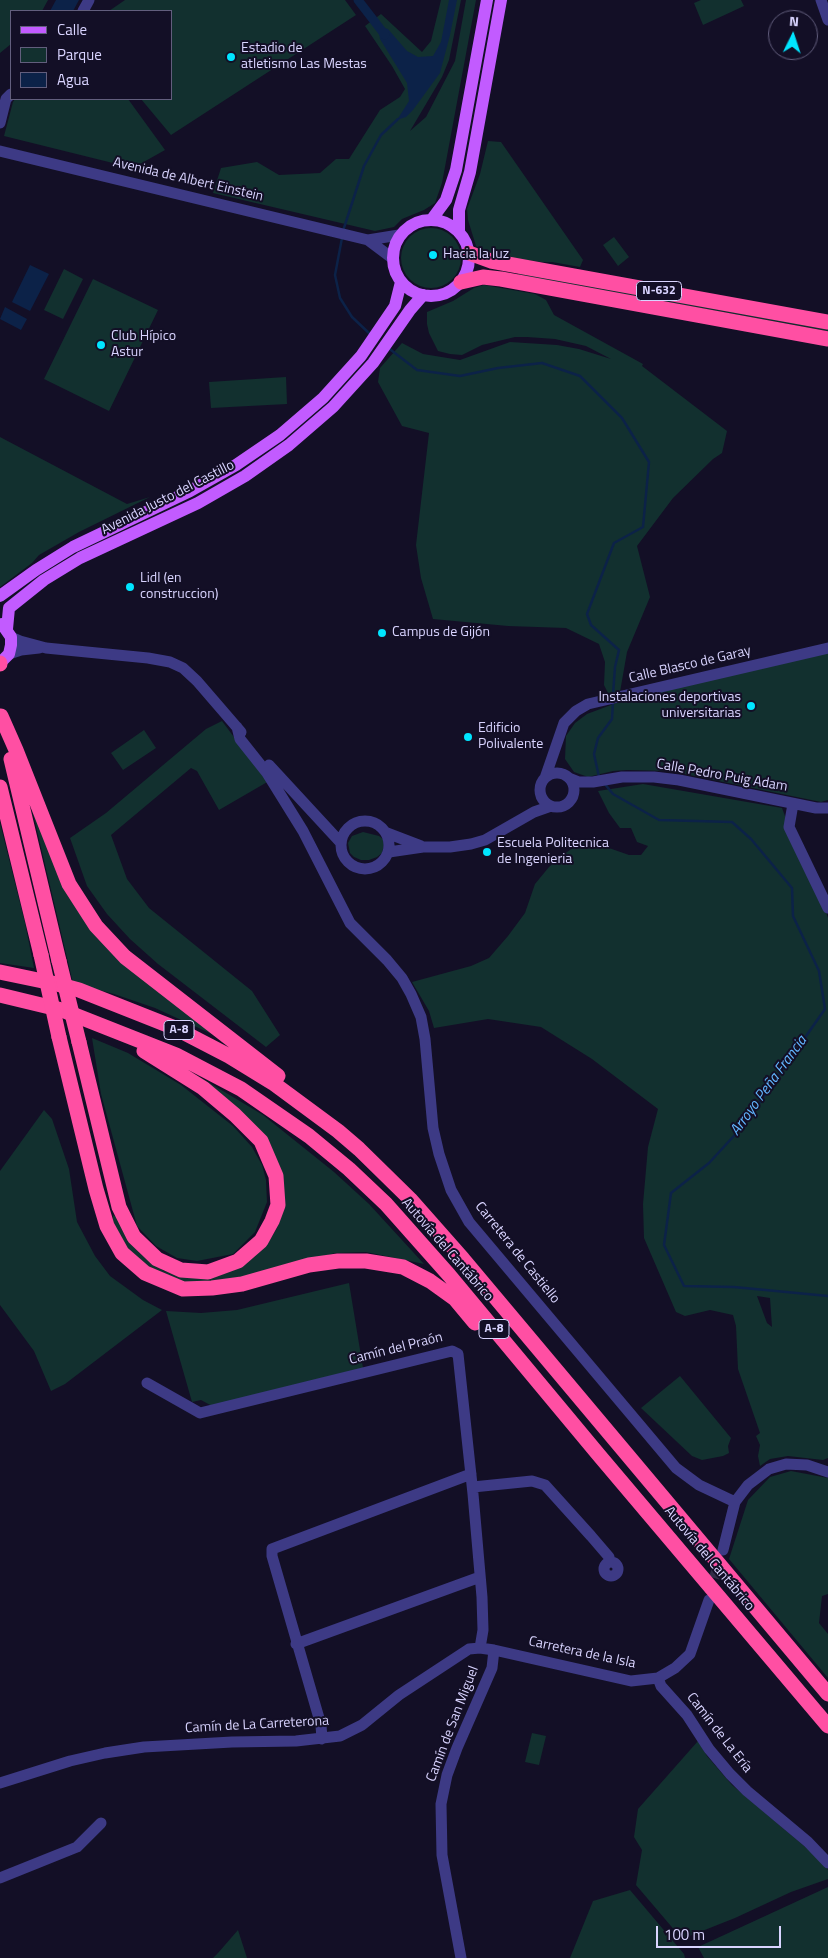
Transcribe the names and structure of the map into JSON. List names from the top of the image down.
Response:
{
  "streets": {
    "highway": ["N-632", "A-8", "Autovía del Cantábrico"],
    "main road": ["Avenida Justo del Castillo"],
    "street": [
      "Avenida de Albert Einstein",
      "Calle Blasco de Garay",
      "Calle Pedro Puig Adam",
      "Carretera de Castiello",
      "Camín del Praón",
      "Carretera de la Isla",
      "Camín de San Miguel",
      "Camín de La Carreterona",
      "Camín de La Ería"
    ]
  },
  "crossings": [
    ["Avenida de Albert Einstein", "N-632"],
    ["Avenida de Albert Einstein", "Avenida Justo del Castillo"],
    ["N-632", "Avenida Justo del Castillo"],
    ["Avenida Justo del Castillo", "Carretera de Castiello"],
    ["Camín del Praón", "Camín de La Carreterona"],
    ["Carretera de la Isla", "Camín de San Miguel"],
    ["Carretera de la Isla", "Camín de La Carreterona"],
    ["Carretera de la Isla", "Camín de La Ería"],
    ["Camín de San Miguel", "Camín de La Carreterona"]
  ],
  "water": ["Arroyo Peña Francia"],
  "places": [
    "Estadio de atletismo Las Mestas",
    "Hacia la luz",
    "Club Hípico Astur",
    "Lidl (en construccion)",
    "Campus de Gijón",
    "Instalaciones deportivas universitarias",
    "Edificio Polivalente",
    "Escuela Politecnica de Ingenieria"
  ],
  "legend": ["Calle", "Parque", "Agua"],
  "scale_bar": "100 m",
  "north": "top"
}
